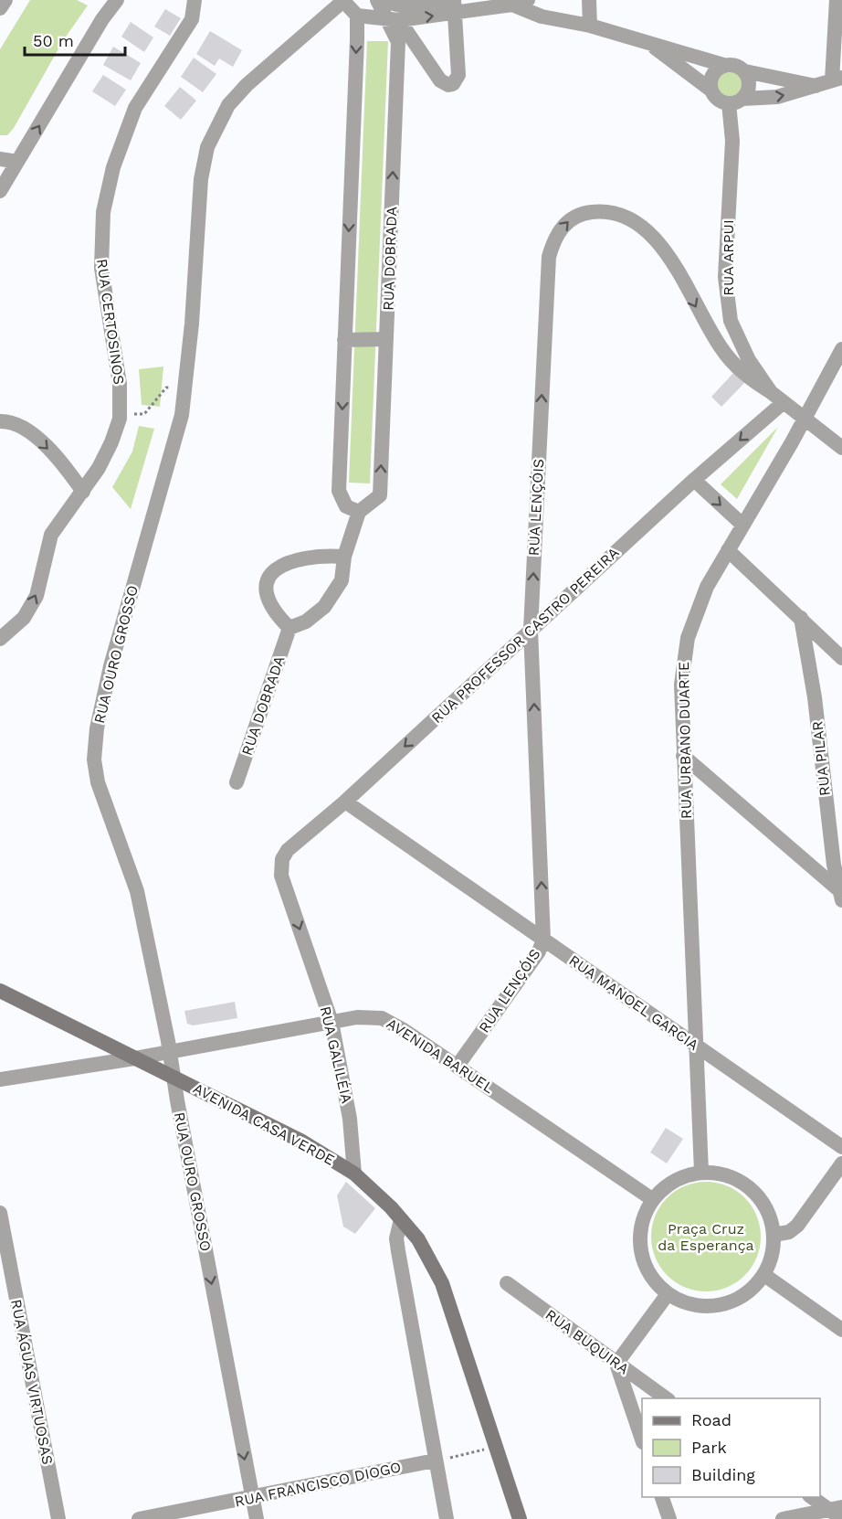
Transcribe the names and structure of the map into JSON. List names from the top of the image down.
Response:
{
  "streets": {
    "main road": ["AVENIDA CASA VERDE"],
    "street": [
      "RUA ARPUI",
      "RUA DOBRADA",
      "RUA CERTOSINOS",
      "RUA LENÇÓIS",
      "RUA PROFESSOR CASTRO PEREIRA",
      "RUA OURO GROSSO",
      "RUA URBANO DUARTE",
      "RUA PILAR",
      "RUA MANOEL GARCIA",
      "RUA GALILÉIA",
      "AVENIDA BARUEL",
      "RUA BUQUIRA",
      "RUA ÁGUAS VIRTUOSAS",
      "RUA FRANCISCO DIOGO"
    ]
  },
  "crossings": [
    ["RUA ARPUI", "RUA LENÇÓIS"],
    ["RUA ARPUI", "RUA PROFESSOR CASTRO PEREIRA"],
    ["RUA ARPUI", "RUA URBANO DUARTE"],
    ["RUA LENÇÓIS", "RUA PROFESSOR CASTRO PEREIRA"],
    ["RUA LENÇÓIS", "RUA MANOEL GARCIA"],
    ["RUA LENÇÓIS", "AVENIDA BARUEL"],
    ["RUA PROFESSOR CASTRO PEREIRA", "RUA MANOEL GARCIA"],
    ["RUA PROFESSOR CASTRO PEREIRA", "RUA GALILÉIA"],
    ["RUA OURO GROSSO", "AVENIDA BARUEL"],
    ["RUA OURO GROSSO", "AVENIDA CASA VERDE"],
    ["RUA OURO GROSSO", "RUA FRANCISCO DIOGO"],
    ["RUA URBANO DUARTE", "RUA MANOEL GARCIA"],
    ["RUA URBANO DUARTE", "AVENIDA BARUEL"],
    ["RUA GALILÉIA", "AVENIDA BARUEL"],
    ["RUA GALILÉIA", "AVENIDA CASA VERDE"],
    ["AVENIDA BARUEL", "AVENIDA CASA VERDE"]
  ],
  "one_way": ["RUA PROFESSOR CASTRO PEREIRA", "RUA GALILÉIA"],
  "parks": ["Praça Cruz da Esperança"],
  "legend": ["Road", "Park", "Building"],
  "scale_bar": "50 m"
}
